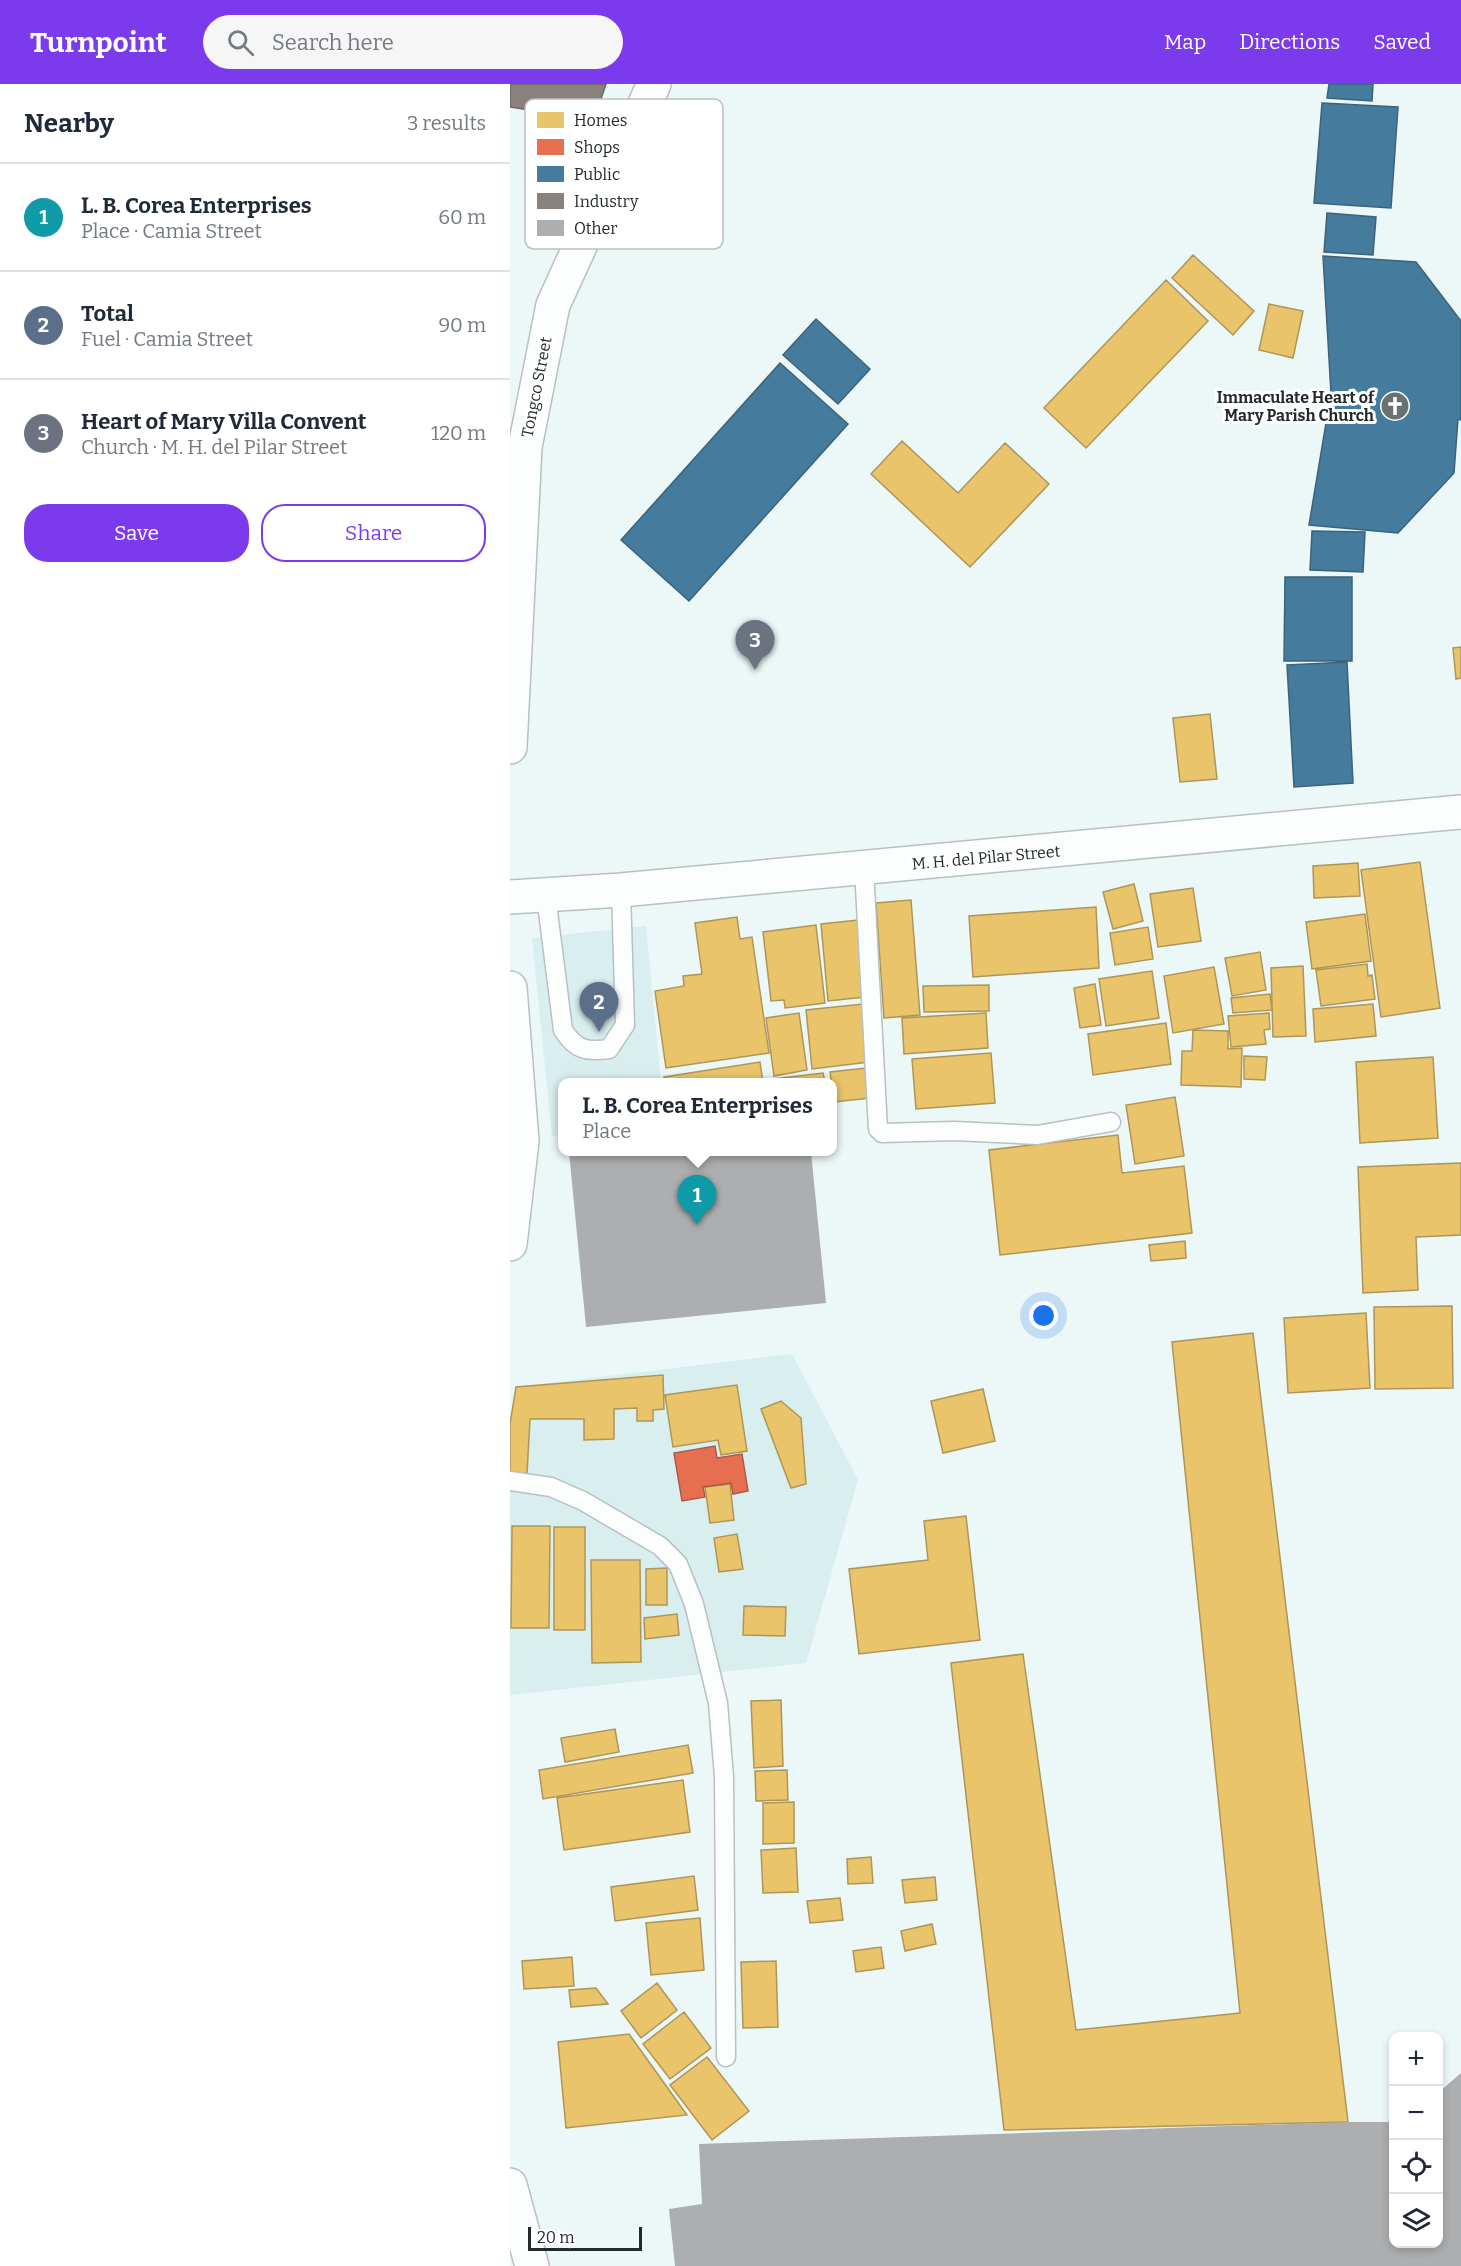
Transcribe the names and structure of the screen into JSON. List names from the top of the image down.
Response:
{
  "streets": {
    "street": ["Tongco Street", "M. H. del Pilar Street"]
  },
  "places": {
    "church": ["Immaculate Heart of Mary Parish Church"]
  },
  "legend": [
    "Homes",
    "Shops",
    "Public",
    "Industry",
    "Other"
  ],
  "scale_bar": "20 m",
  "page": {
    "header": "Turnpoint",
    "search": "Search here",
    "nav": ["Map", "Directions", "Saved"],
    "heading": ["Nearby", "3 results"],
    "list": [
      {
        "mark": "1",
        "name": "L. B. Corea Enterprises",
        "note": "Place · Camia Street",
        "value": "60 m"
      },
      {
        "mark": "2",
        "name": "Total",
        "note": "Fuel · Camia Street",
        "value": "90 m"
      },
      {
        "mark": "3",
        "name": "Heart of Mary Villa Convent",
        "note": "Church · M. H. del Pilar Street",
        "value": "120 m"
      }
    ],
    "buttons": ["Save", "Share"],
    "pins": ["3", "2", "1"],
    "popup": ["L. B. Corea Enterprises", "Place"],
    "map_buttons": ["+", "−"],
    "scale": "20 m"
  }
}
